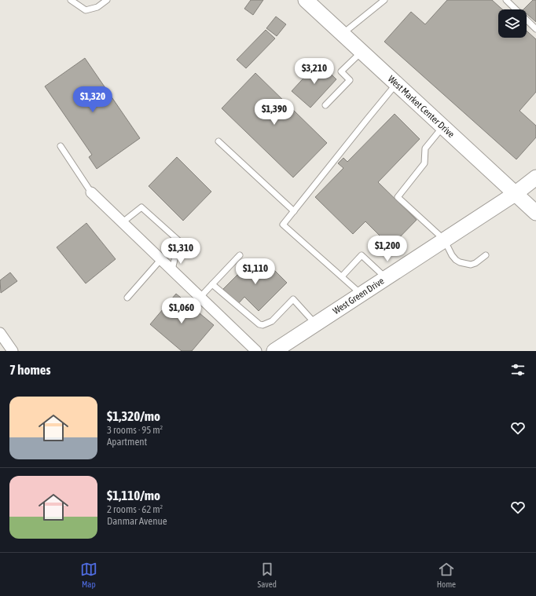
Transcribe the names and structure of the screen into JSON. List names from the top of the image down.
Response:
{
  "streets": {
    "main road": ["West Market Center Drive", "West Green Drive"]
  },
  "crossings": [
    ["West Market Center Drive", "West Green Drive"]
  ],
  "page": {
    "price": [
      "$3,210",
      "$1,320",
      "$1,390",
      "$1,200",
      "$1,310",
      "$1,110",
      "$1,060"
    ],
    "heading": "7 homes",
    "list": [
      {
        "name": "$1,320/mo",
        "note": "3 rooms · 95 m² · Apartment"
      },
      {
        "name": "$1,110/mo",
        "note": "2 rooms · 62 m² · Danmar Avenue"
      }
    ],
    "tabs": ["Map", "Saved", "Home"]
  }
}
